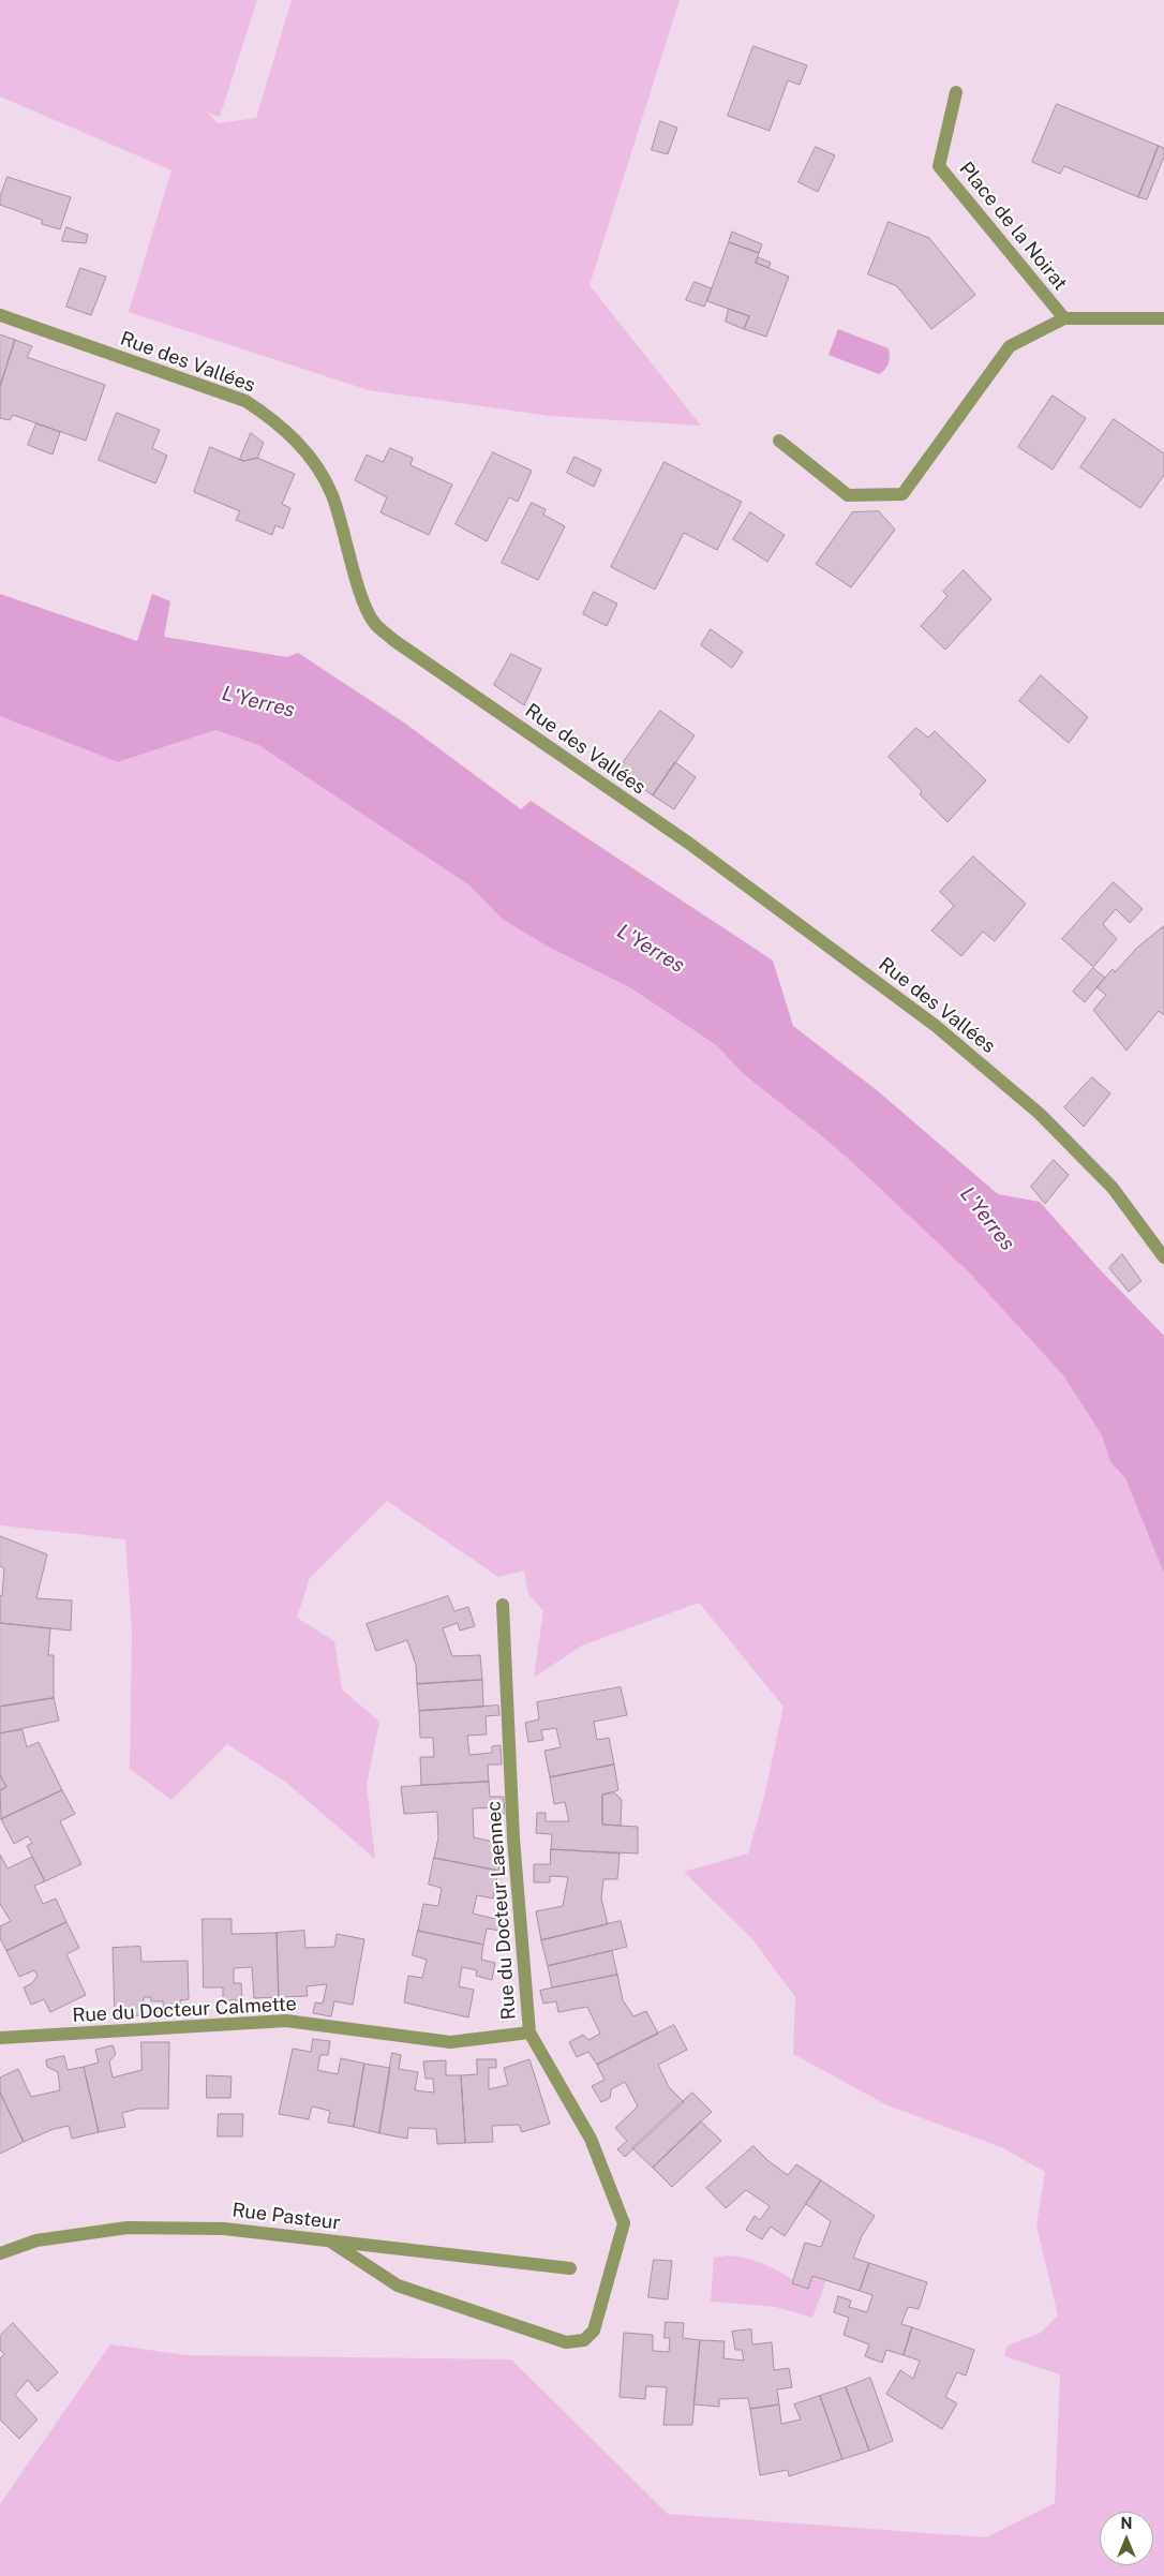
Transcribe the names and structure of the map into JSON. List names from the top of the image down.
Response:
{
  "streets": {
    "street": [
      "Place de la Noirat",
      "Rue des Vallées",
      "Rue du Docteur Laennec",
      "Rue du Docteur Calmette",
      "Rue Pasteur"
    ]
  },
  "crossings": [
    ["Rue du Docteur Laennec", "Rue du Docteur Calmette"],
    ["Rue du Docteur Laennec", "Rue Pasteur"]
  ],
  "water": ["L'Yerres"],
  "north": "top"
}
